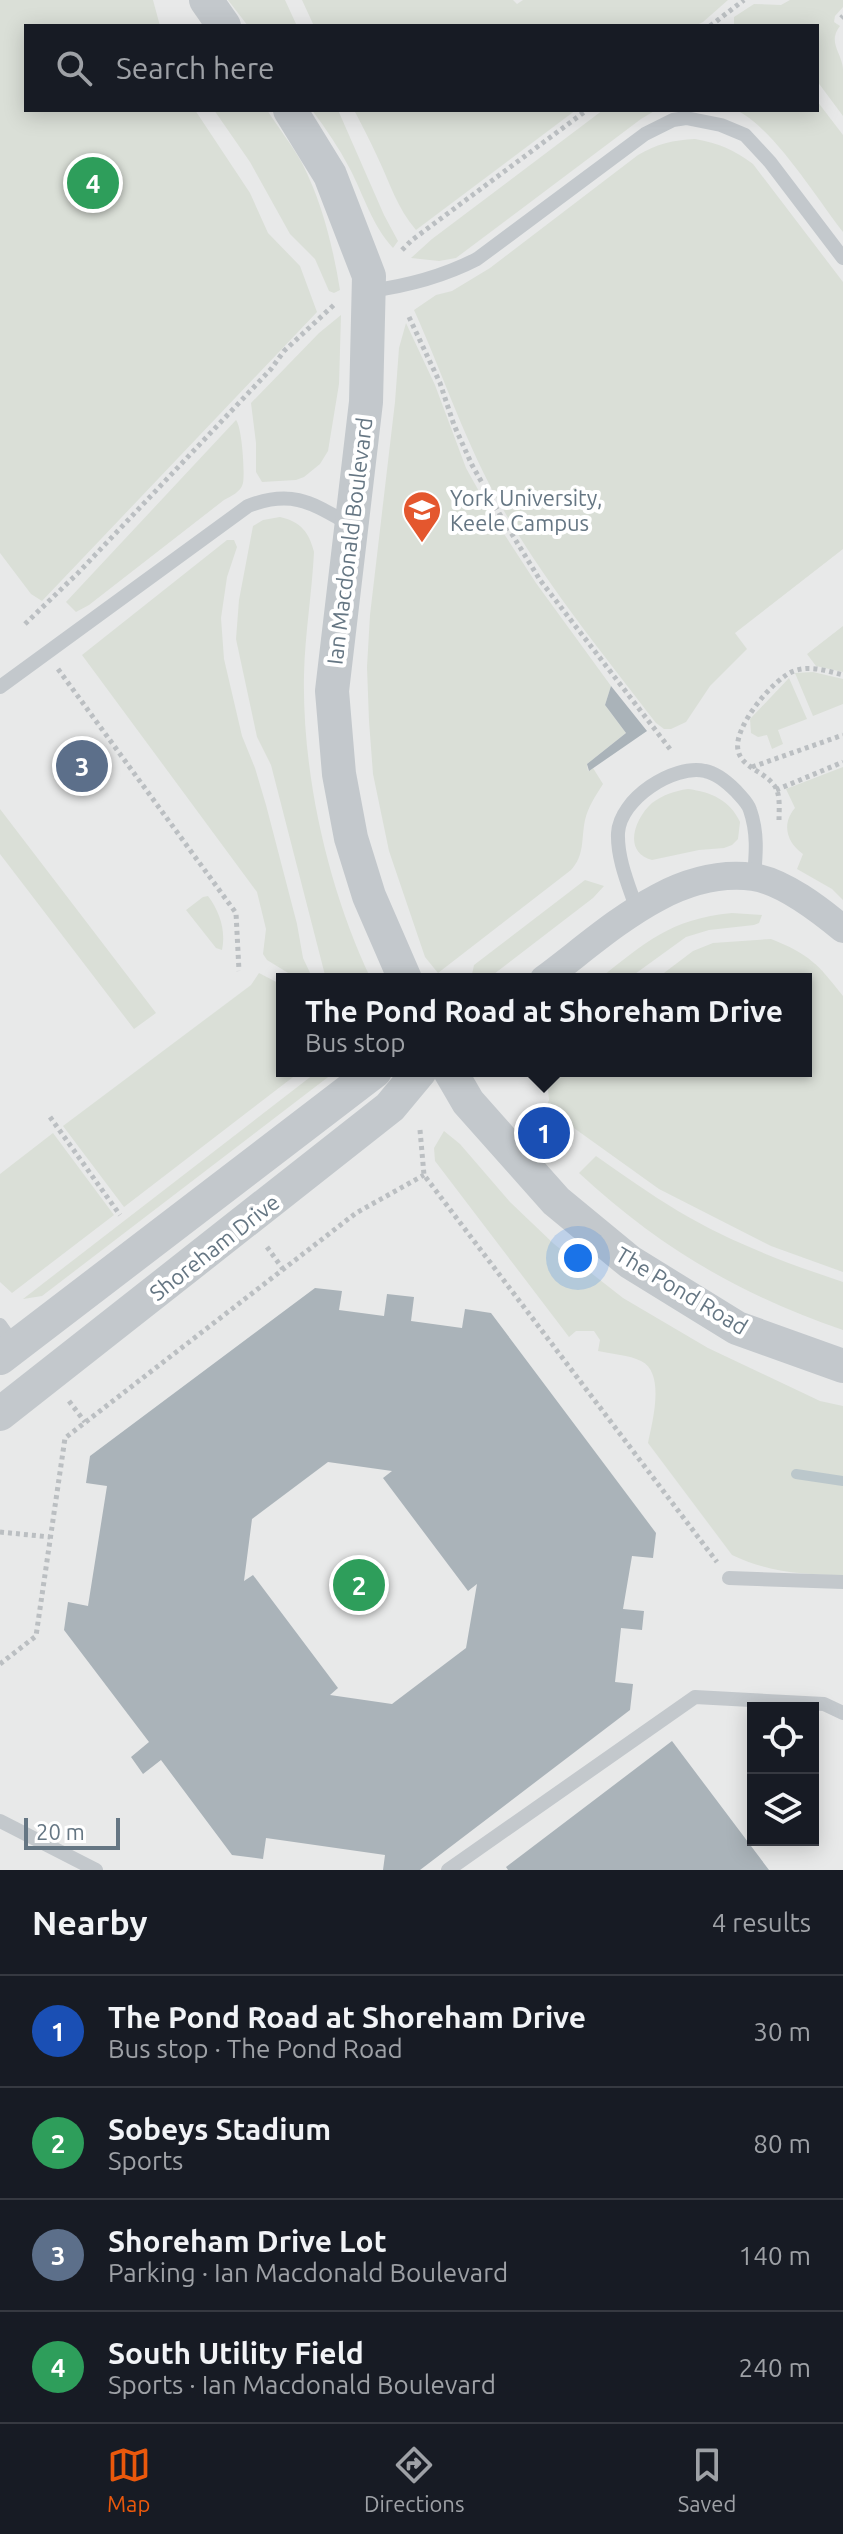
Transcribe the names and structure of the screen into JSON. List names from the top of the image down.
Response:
{
  "streets": {
    "street": ["Ian Macdonald Boulevard", "Shoreham Drive", "The Pond Road"]
  },
  "places": {
    "school or university": ["York University, Keele Campus"]
  },
  "scale_bar": "20 m",
  "page": {
    "search": "Search here",
    "pins": [
      "4",
      "3",
      "1",
      "2"
    ],
    "popup": ["The Pond Road at Shoreham Drive", "Bus stop"],
    "scale": "20 m",
    "heading": ["Nearby", "4 results"],
    "list": [
      {
        "mark": "1",
        "name": "The Pond Road at Shoreham Drive",
        "note": "Bus stop · The Pond Road",
        "value": "30 m"
      },
      {
        "mark": "2",
        "name": "Sobeys Stadium",
        "note": "Sports",
        "value": "80 m"
      },
      {
        "mark": "3",
        "name": "Shoreham Drive Lot",
        "note": "Parking · Ian Macdonald Boulevard",
        "value": "140 m"
      },
      {
        "mark": "4",
        "name": "South Utility Field",
        "note": "Sports · Ian Macdonald Boulevard",
        "value": "240 m"
      }
    ],
    "nav": ["Map", "Directions", "Saved"]
  }
}
